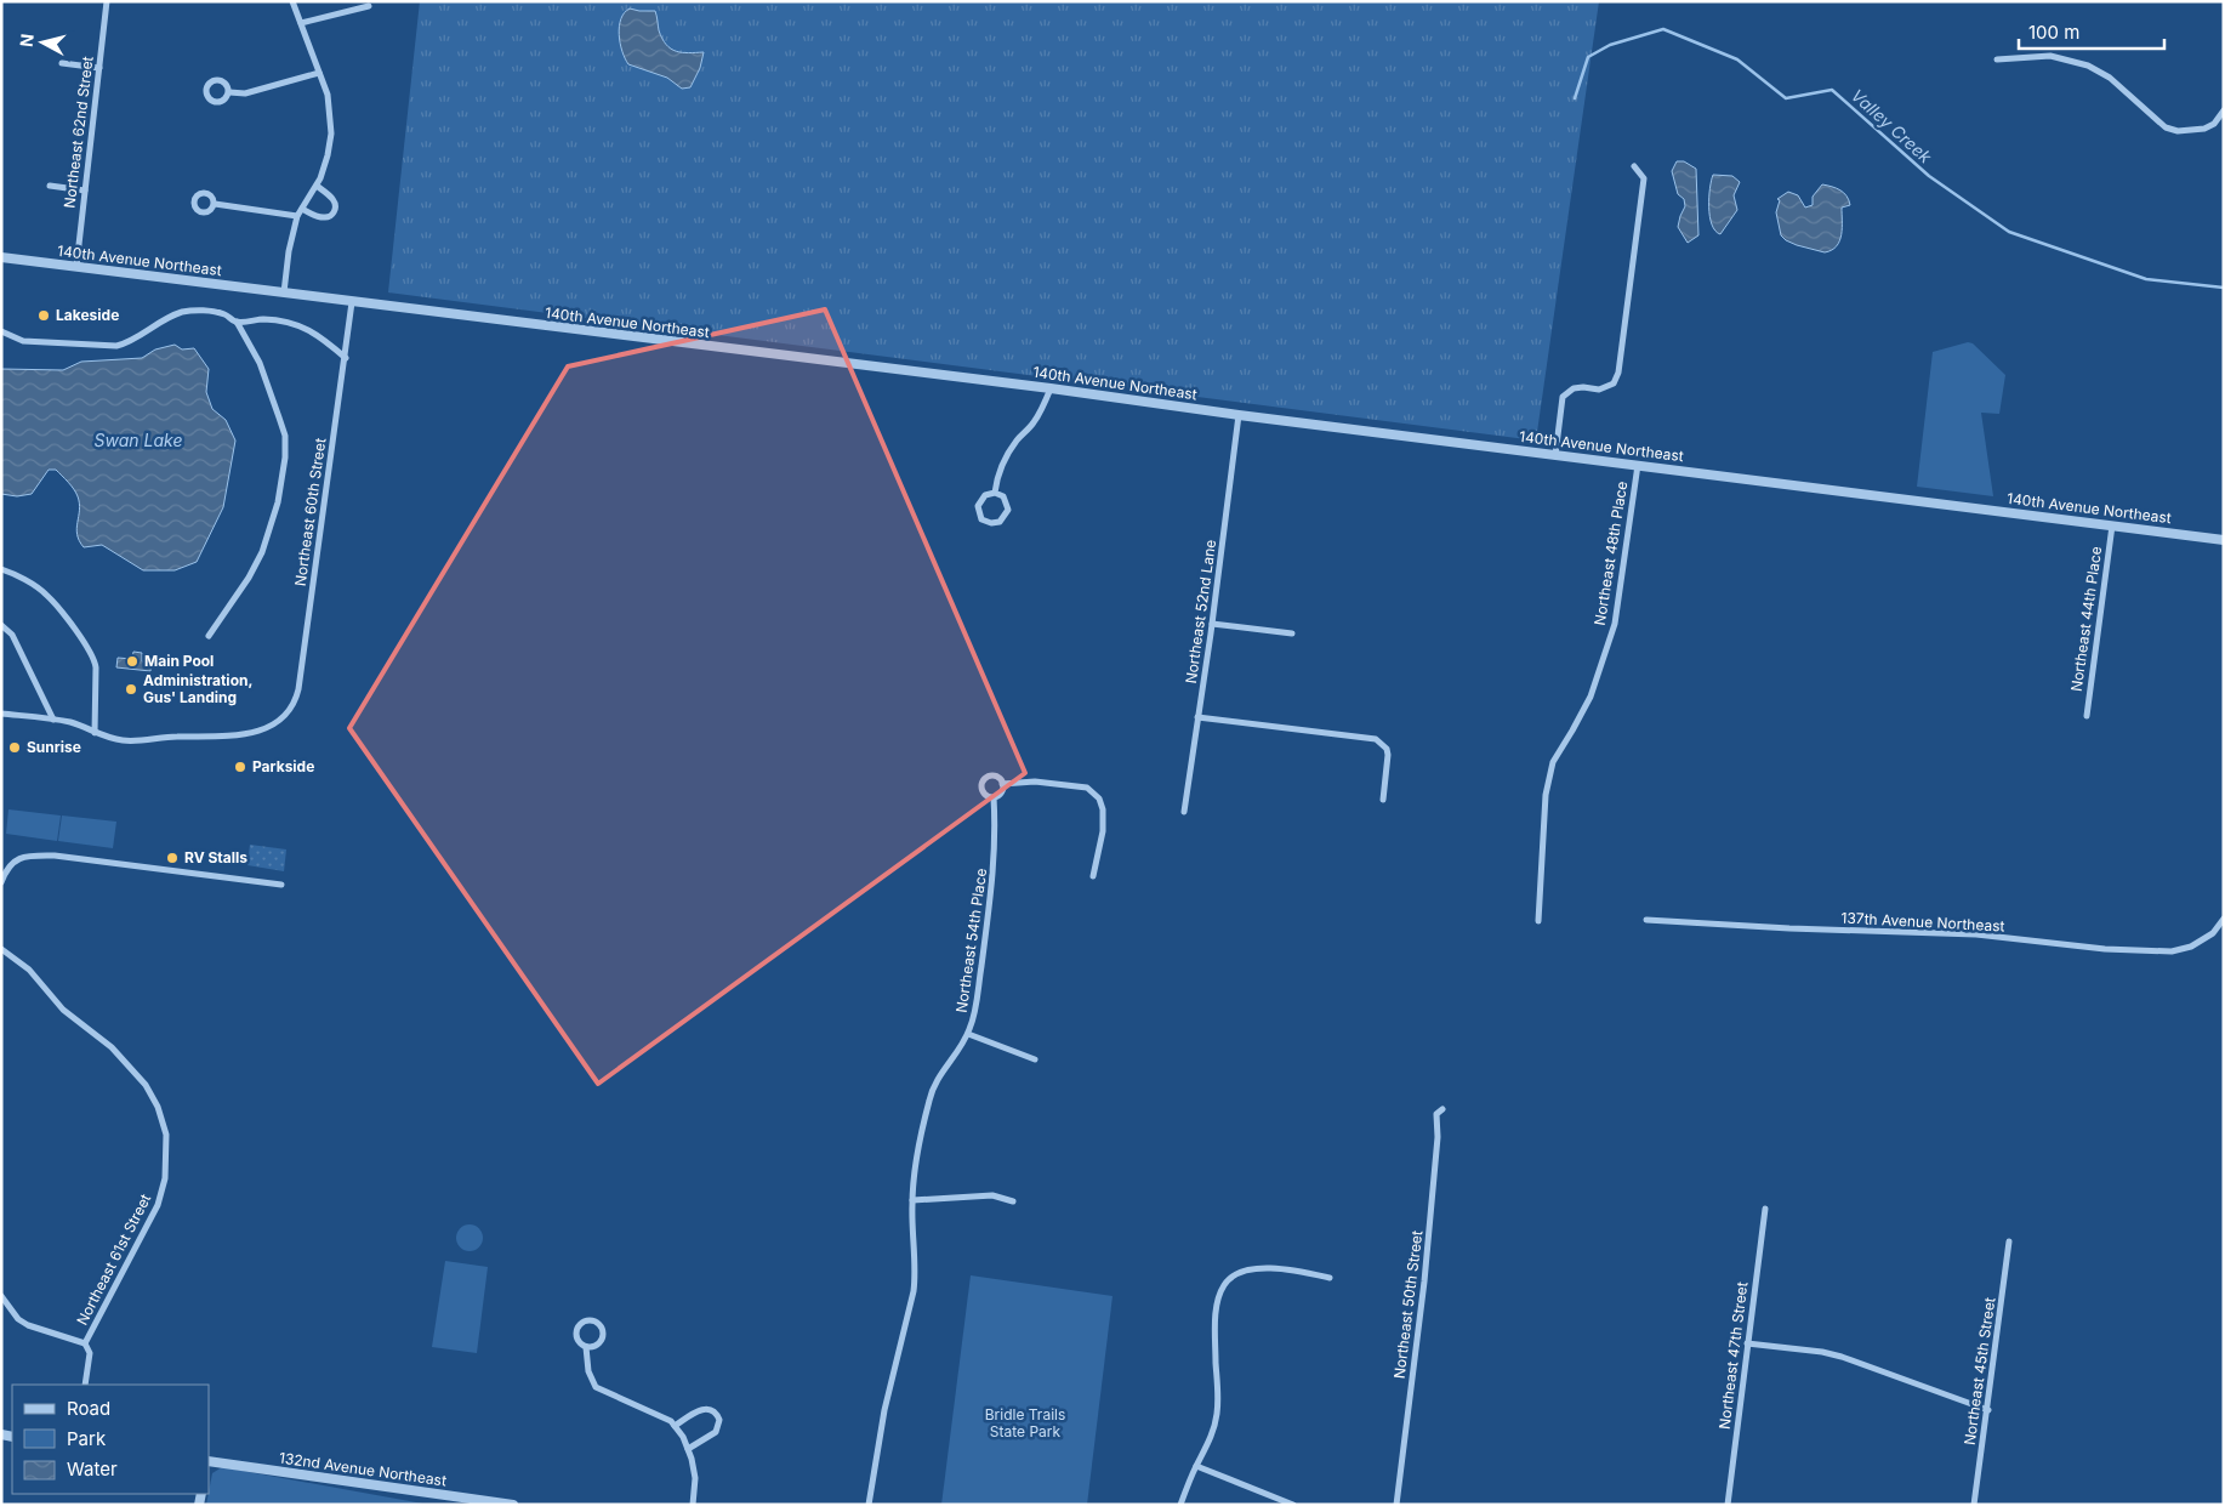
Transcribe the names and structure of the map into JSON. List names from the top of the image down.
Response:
{
  "streets": {
    "street": [
      "Northeast 62nd Street",
      "140th Avenue Northeast",
      "Northeast 60th Street",
      "Northeast 48th Place",
      "Northeast 52nd Lane",
      "Northeast 44th Place",
      "137th Avenue Northeast",
      "Northeast 54th Place",
      "Northeast 61st Street",
      "Northeast 50th Street",
      "Northeast 47th Street",
      "Northeast 45th Street",
      "132nd Avenue Northeast"
    ]
  },
  "crossings": [
    ["Northeast 62nd Street", "140th Avenue Northeast"],
    ["140th Avenue Northeast", "Northeast 60th Street"],
    ["140th Avenue Northeast", "Northeast 48th Place"],
    ["140th Avenue Northeast", "Northeast 52nd Lane"],
    ["140th Avenue Northeast", "Northeast 44th Place"]
  ],
  "water": ["Valley Creek", "Swan Lake"],
  "parks": ["Bridle Trails State Park"],
  "places": [
    "Lakeside",
    "Main Pool",
    "Administration, Gus' Landing",
    "Sunrise",
    "Parkside",
    "RV Stalls"
  ],
  "legend": ["Road", "Park", "Water"],
  "scale_bar": "100 m",
  "north": "left"
}
